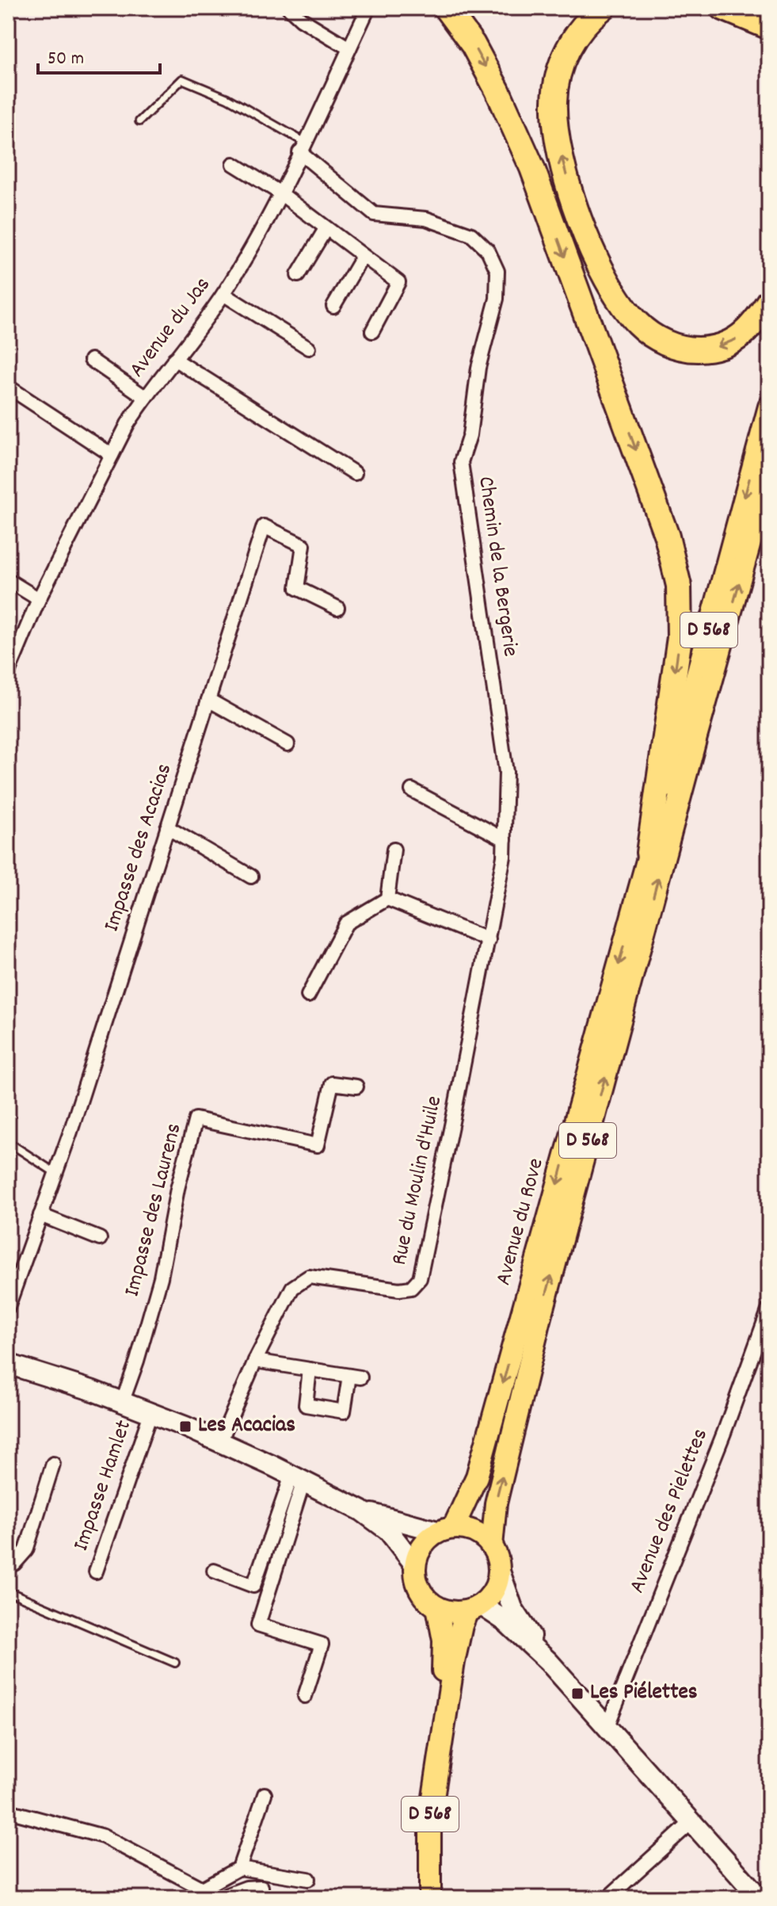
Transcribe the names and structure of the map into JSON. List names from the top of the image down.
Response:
{
  "streets": {
    "main road": ["D 568", "Avenue du Rove"],
    "street": [
      "Avenue du Jas",
      "Chemin de la Bergerie",
      "Impasse des Acacias",
      "Rue du Moulin d'Huile",
      "Impasse des Laurens",
      "Impasse Hamlet",
      "Avenue des Pielettes"
    ]
  },
  "crossings": [
    ["Avenue du Jas", "Chemin de la Bergerie"],
    ["Chemin de la Bergerie", "Rue du Moulin d'Huile"],
    ["D 568", "Avenue du Rove"]
  ],
  "places": {
    "transit": ["Les Acacias", "Les Piélettes"]
  },
  "scale_bar": "50 m"
}
